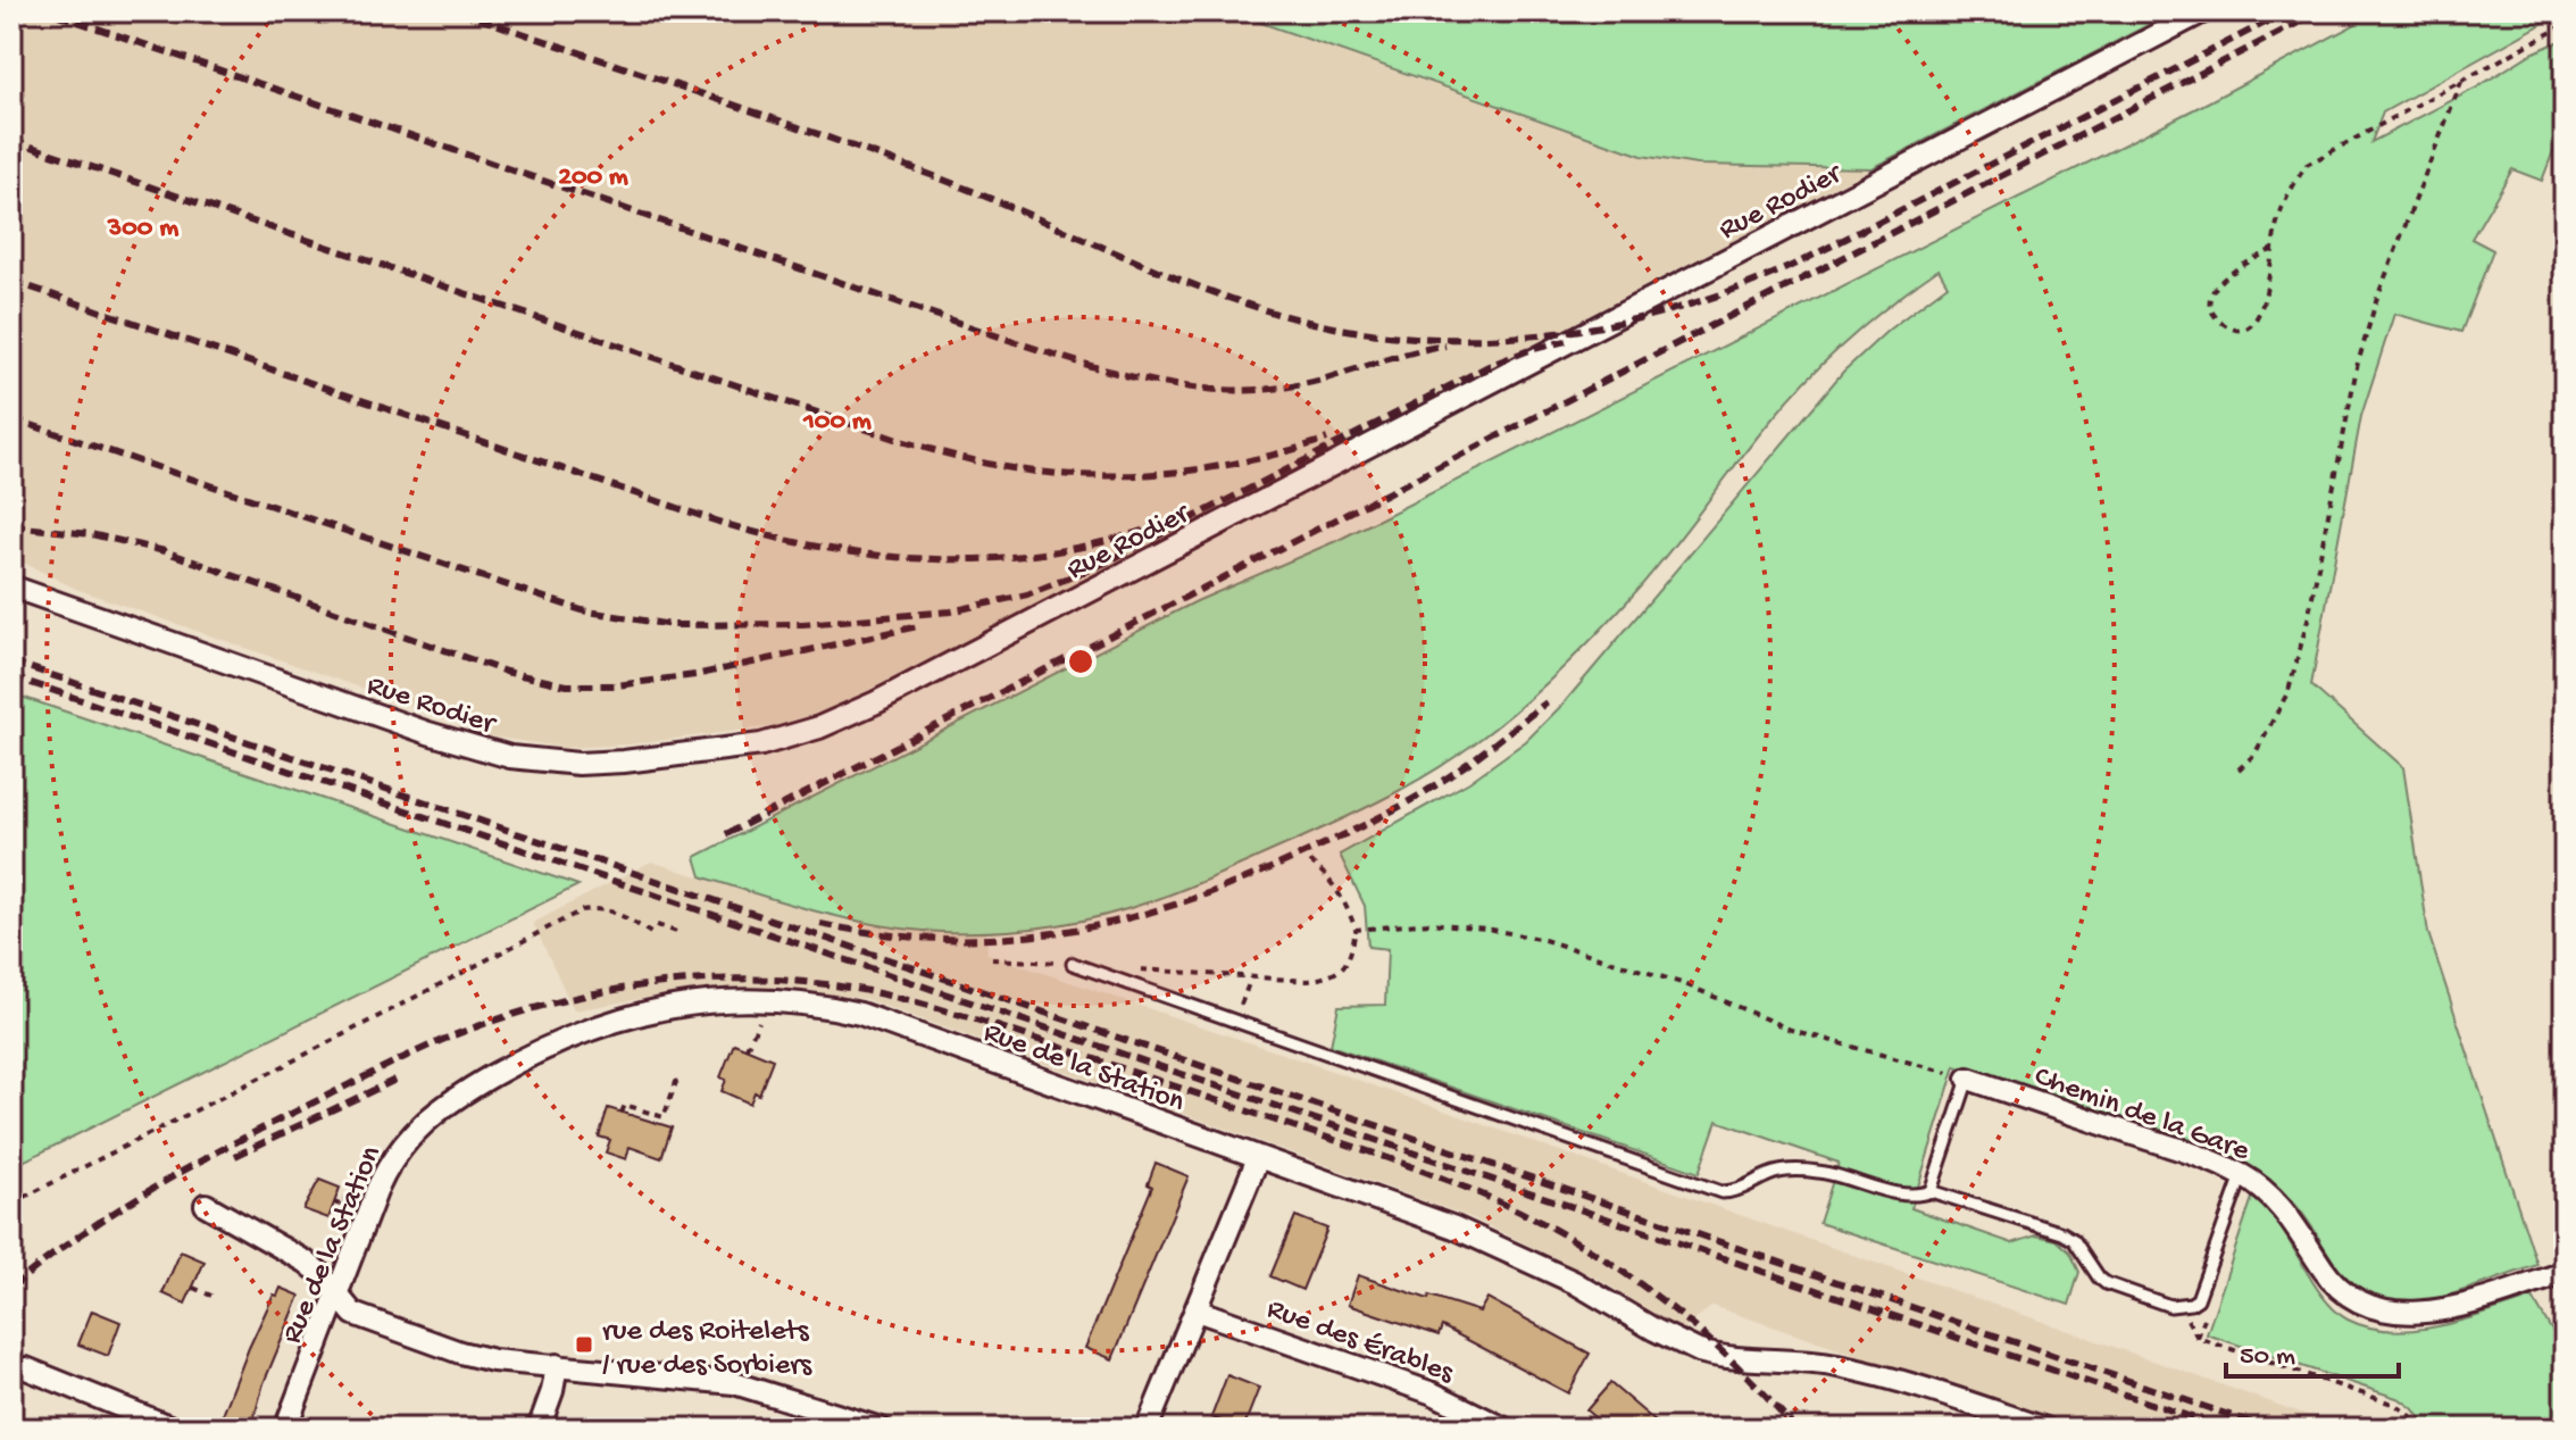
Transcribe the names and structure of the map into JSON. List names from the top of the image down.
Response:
{
  "streets": {
    "street": [
      "Rue Rodier",
      "Rue de la Station",
      "Chemin de la Gare",
      "Rue des Érables"
    ]
  },
  "places": {
    "transit": ["rue des Roitelets / rue des Sorbiers"]
  },
  "scale_bar": "50 m",
  "rings": ["200 m", "300 m", "100 m"]
}
